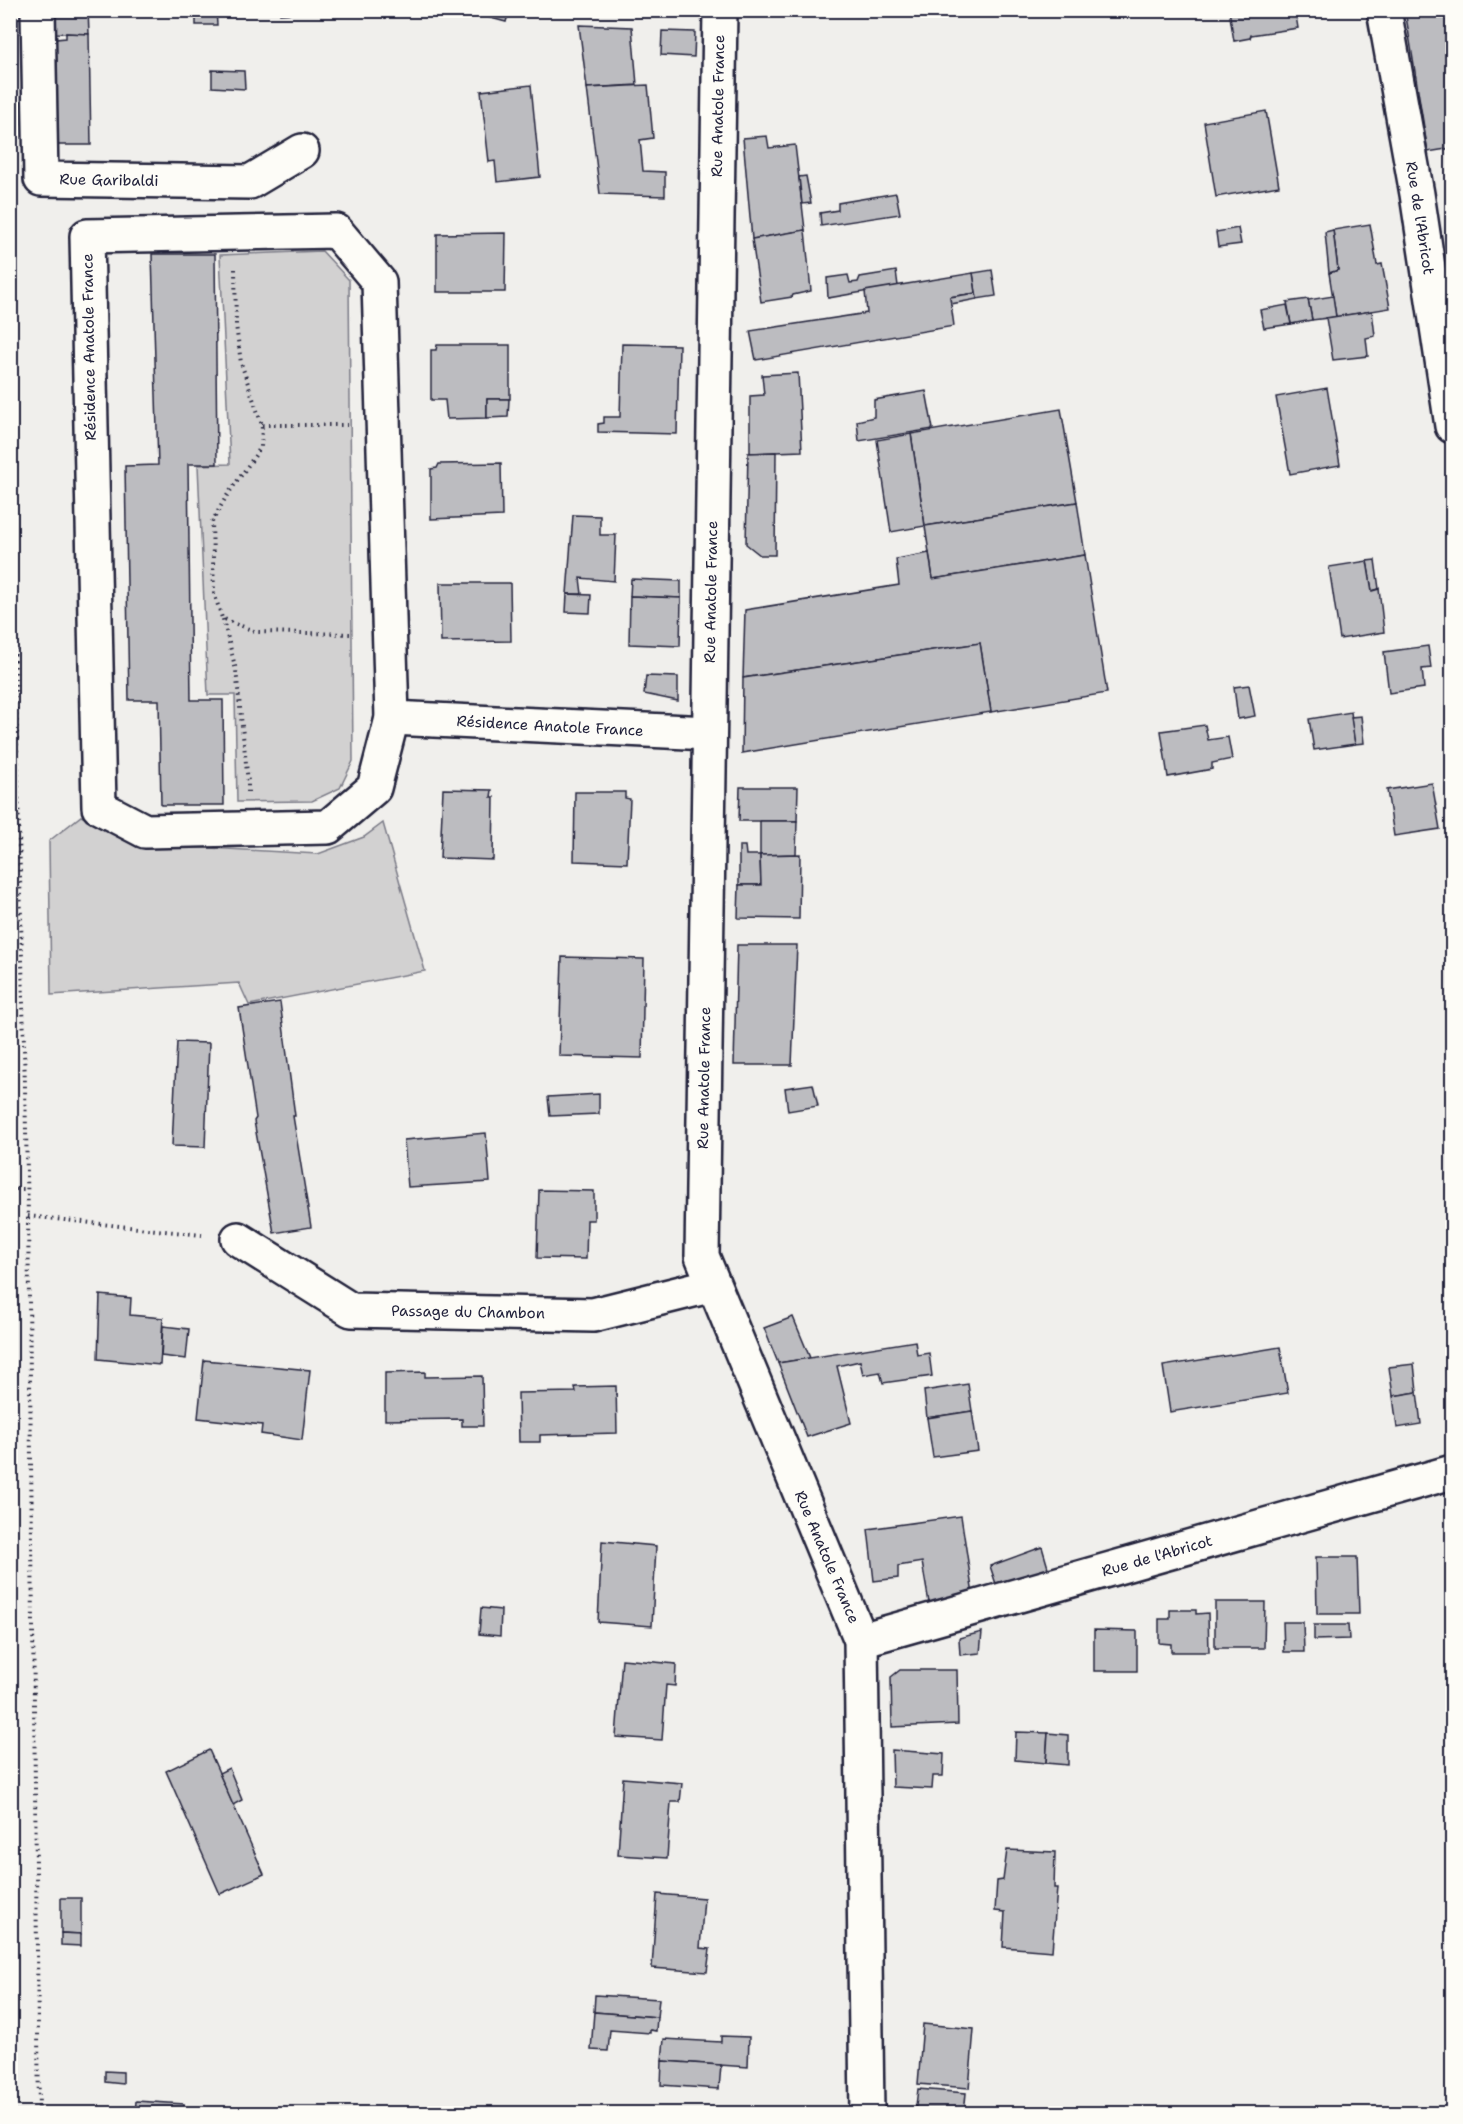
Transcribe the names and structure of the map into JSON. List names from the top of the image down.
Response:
{
  "streets": {
    "street": [
      "Rue Anatole France",
      "Rue Garibaldi",
      "Rue de l'Abricot",
      "Résidence Anatole France",
      "Passage du Chambon"
    ]
  },
  "crossings": [
    ["Rue Anatole France", "Rue de l'Abricot"],
    ["Rue Anatole France", "Résidence Anatole France"],
    ["Rue Anatole France", "Passage du Chambon"]
  ]
}
